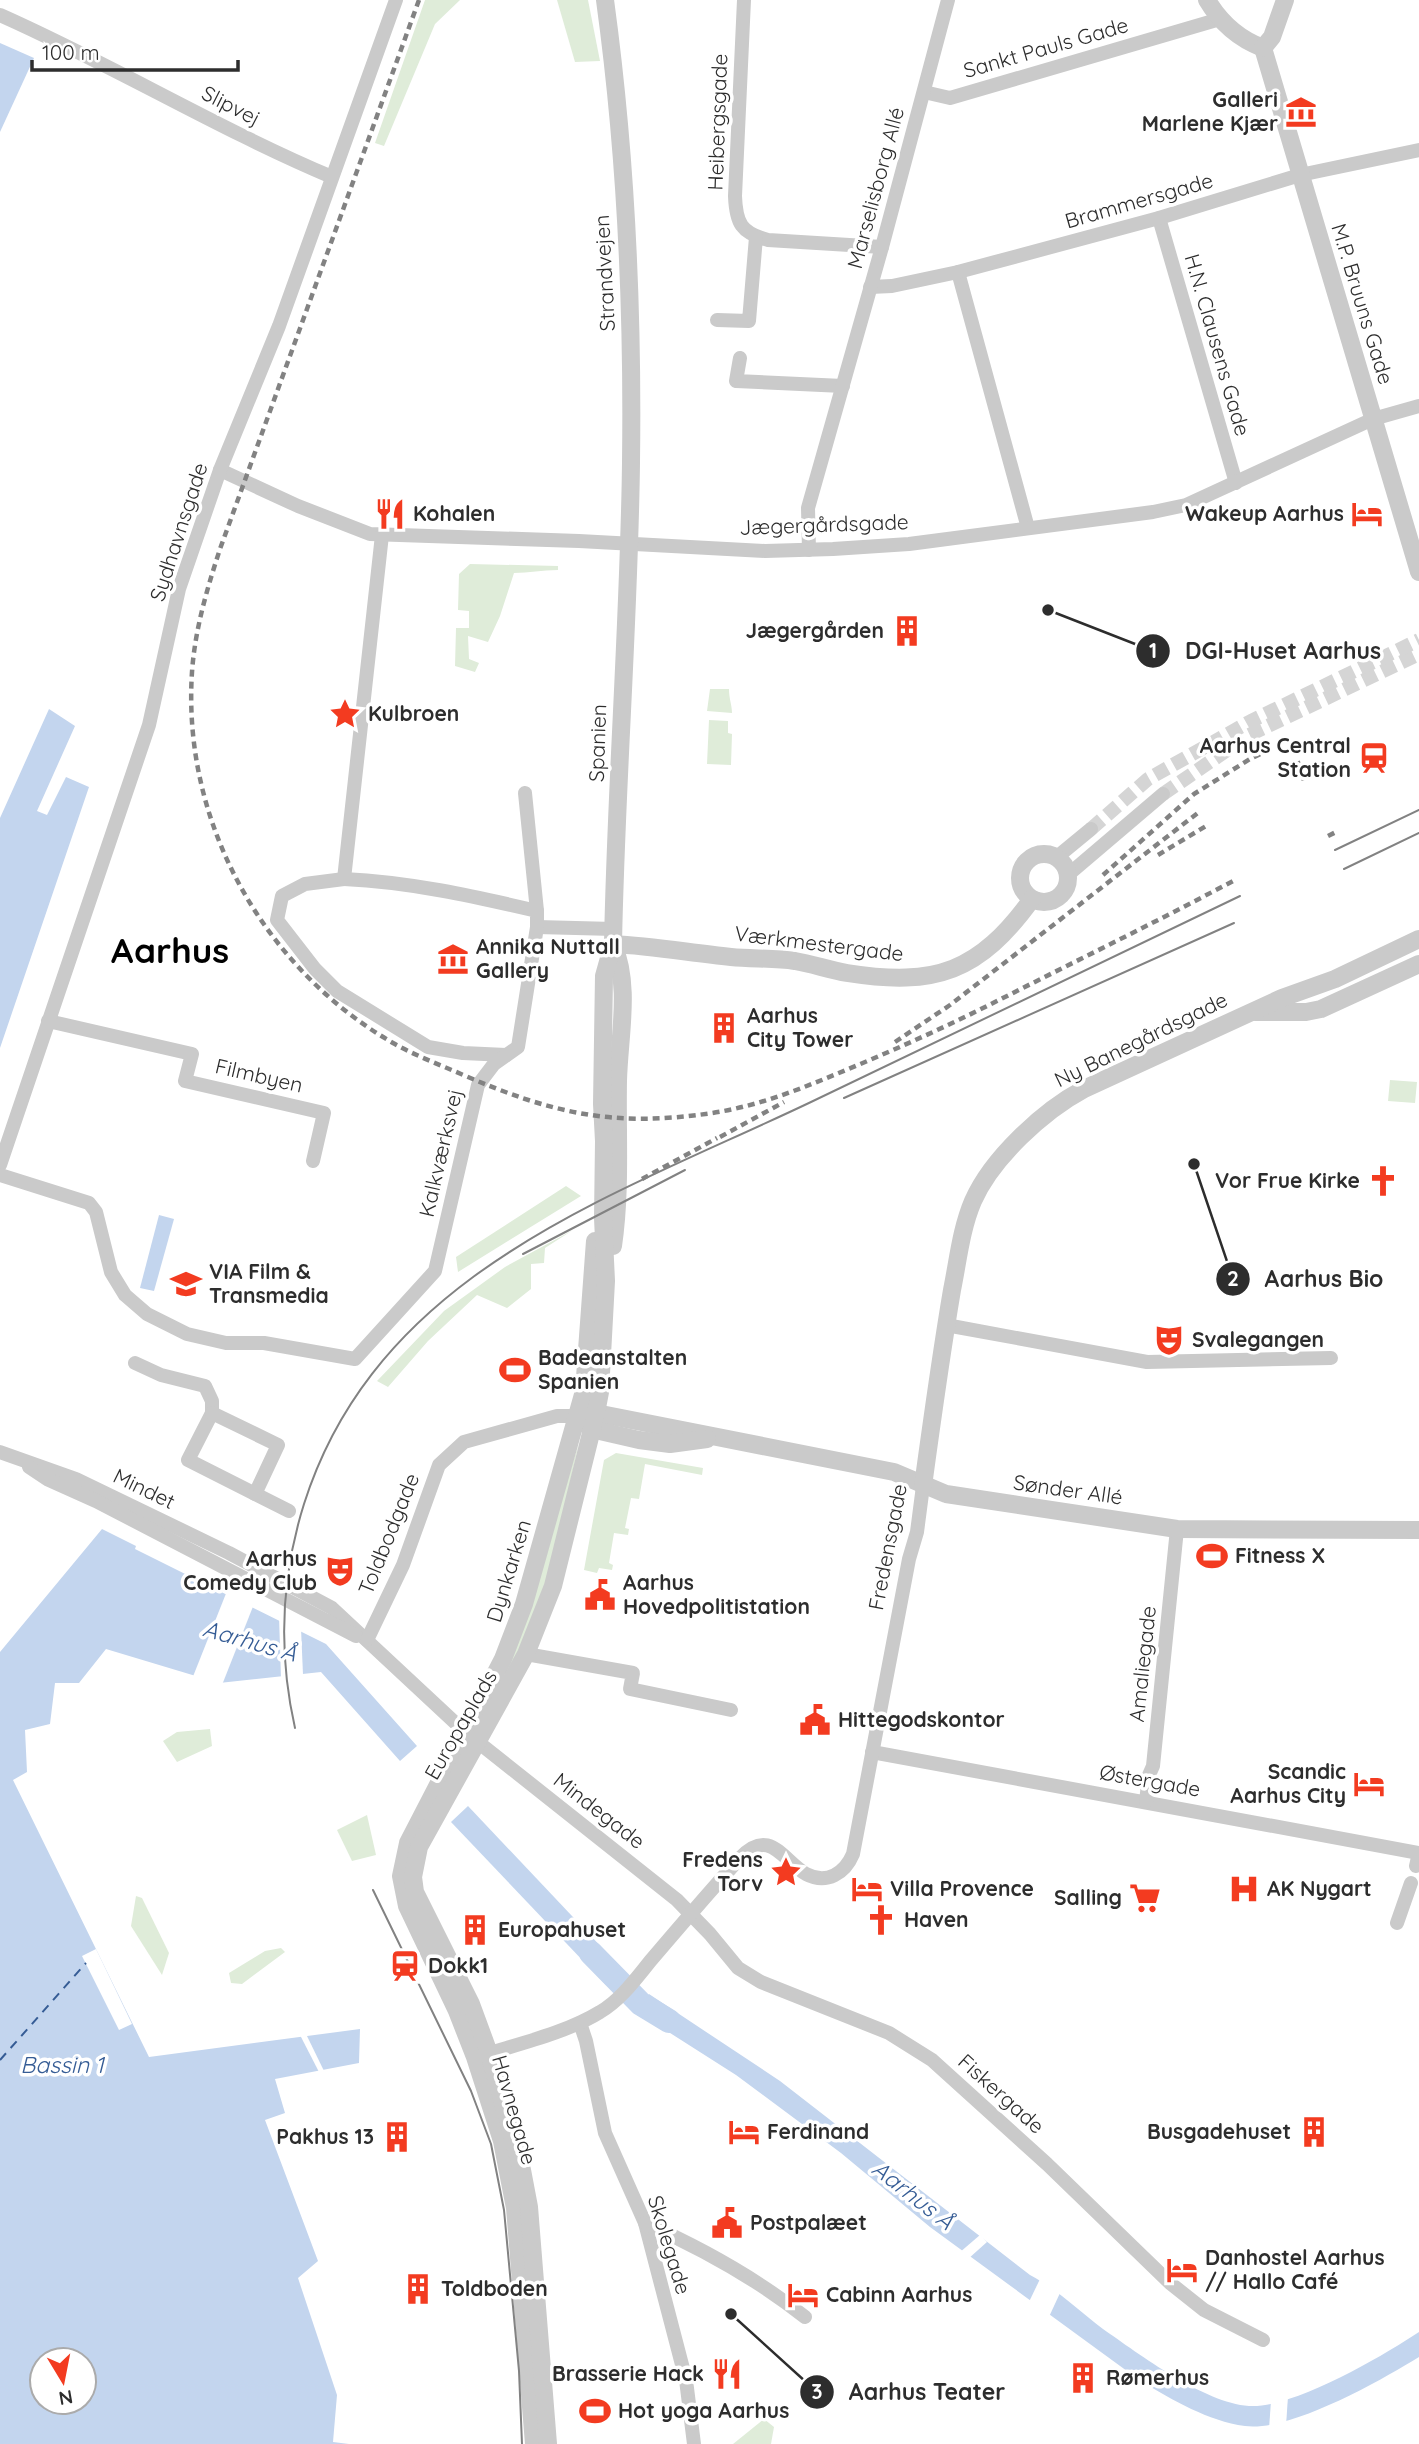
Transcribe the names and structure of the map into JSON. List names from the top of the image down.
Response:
{
  "streets": {
    "street": [
      "Sankt Pauls Gade",
      "Slipvej",
      "Heibergsgade",
      "Marselisborg Allé",
      "Brammersgade",
      "Strandvejen",
      "M.P. Bruuns Gade",
      "H.N. Clausens Gade",
      "Jægergårdsgade",
      "Sydhavnsgade",
      "Spanien",
      "Værkmestergade",
      "Ny Banegårdsgade",
      "Filmbyen",
      "Kalkværksvej",
      "Mindet",
      "Sønder Allé",
      "Toldbodgade",
      "Fredensgade",
      "Dynkarken",
      "Amaliegade",
      "Europaplads",
      "Østergade",
      "Mindegade",
      "Fiskergade",
      "Havnegade",
      "Skolegade"
    ]
  },
  "crossings": [
    ["Sankt Pauls Gade", "Marselisborg Allé"],
    ["Slipvej", "Sydhavnsgade"],
    ["Marselisborg Allé", "Brammersgade"],
    ["Marselisborg Allé", "Jægergårdsgade"],
    ["Brammersgade", "M.P. Bruuns Gade"],
    ["Brammersgade", "H.N. Clausens Gade"],
    ["Strandvejen", "Jægergårdsgade"],
    ["Strandvejen", "Spanien"],
    ["M.P. Bruuns Gade", "Jægergårdsgade"],
    ["H.N. Clausens Gade", "Jægergårdsgade"],
    ["Jægergårdsgade", "Sydhavnsgade"],
    ["Jægergårdsgade", "Spanien"],
    ["Sydhavnsgade", "Filmbyen"],
    ["Spanien", "Værkmestergade"],
    ["Spanien", "Sønder Allé"],
    ["Spanien", "Toldbodgade"],
    ["Spanien", "Dynkarken"],
    ["Ny Banegårdsgade", "Fredensgade"],
    ["Mindet", "Europaplads"],
    ["Sønder Allé", "Toldbodgade"],
    ["Sønder Allé", "Fredensgade"],
    ["Sønder Allé", "Dynkarken"],
    ["Sønder Allé", "Amaliegade"],
    ["Toldbodgade", "Dynkarken"],
    ["Toldbodgade", "Europaplads"],
    ["Fredensgade", "Østergade"],
    ["Fredensgade", "Mindegade"],
    ["Fredensgade", "Fiskergade"],
    ["Dynkarken", "Europaplads"],
    ["Dynkarken", "Mindegade"],
    ["Amaliegade", "Østergade"],
    ["Europaplads", "Mindegade"],
    ["Europaplads", "Havnegade"],
    ["Mindegade", "Fiskergade"]
  ],
  "districts": ["Aarhus"],
  "water": ["Aarhus Å", "Bassin 1"],
  "places": {
    "museum": ["Galleri Marlene Kjær", "Annika Nuttall Gallery"],
    "restaurant": ["Kohalen", "Brasserie Hack"],
    "hotel": [
      "Wakeup Aarhus",
      "Scandic Aarhus City",
      "Villa Provence",
      "Ferdinand",
      "Danhostel Aarhus // Hallo Café",
      "Cabinn Aarhus"
    ],
    "other": ["DGI-Huset Aarhus", "Aarhus Bio", "Aarhus Teater"],
    "building": [
      "Jægergården",
      "Aarhus City Tower",
      "Europahuset",
      "Busgadehuset",
      "Pakhus 13",
      "Toldboden",
      "Rømerhus"
    ],
    "place": ["Kulbroen", "Fredens Torv"],
    "station": ["Aarhus Central Station", "Dokk1"],
    "church": ["Vor Frue Kirke", "Haven"],
    "school or university": ["VIA Film & Transmedia"],
    "theatre": ["Svalegangen", "Aarhus Comedy Club"],
    "sports": ["Badeanstalten Spanien", "Fitness X", "Hot yoga Aarhus"],
    "public building": ["Aarhus Hovedpolitistation", "Hittegodskontor", "Postpalæet"],
    "hospital": ["AK Nygart"],
    "supermarket": ["Salling"]
  },
  "scale_bar": "100 m",
  "north": "bottom"
}
